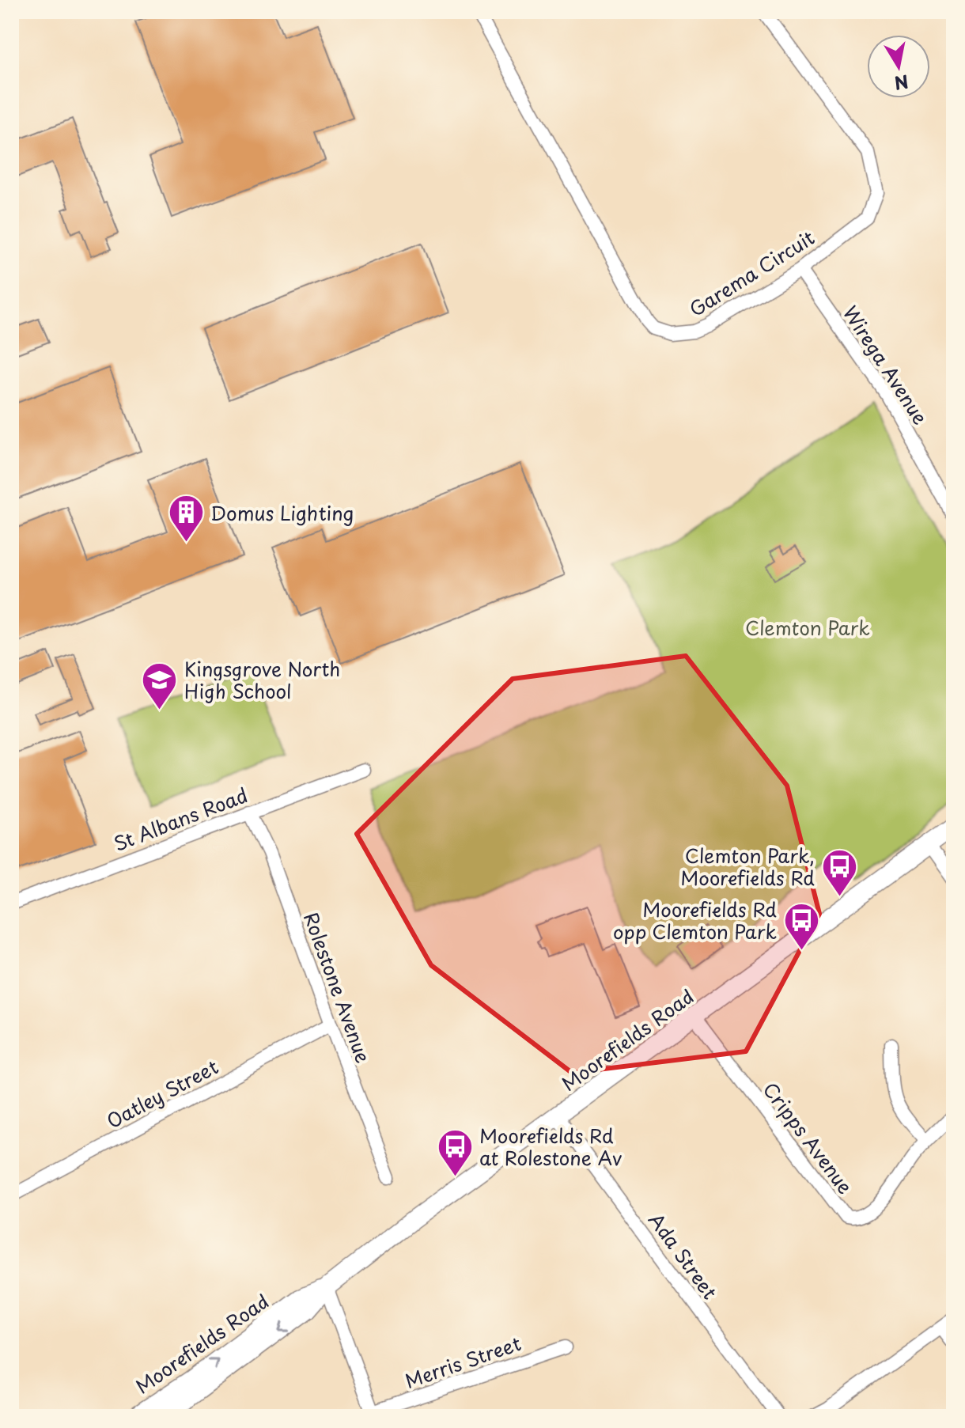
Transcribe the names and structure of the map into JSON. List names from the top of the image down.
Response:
{
  "streets": {
    "main road": ["Moorefields Road"],
    "street": [
      "Garema Circuit",
      "Wirega Avenue",
      "St Albans Road",
      "Rolestone Avenue",
      "Oatley Street",
      "Cripps Avenue",
      "Ada Street",
      "Merris Street"
    ]
  },
  "crossings": [
    ["Garema Circuit", "Wirega Avenue"],
    ["St Albans Road", "Rolestone Avenue"],
    ["Rolestone Avenue", "Oatley Street"],
    ["Moorefields Road", "Cripps Avenue"],
    ["Moorefields Road", "Ada Street"]
  ],
  "parks": ["Clemton Park"],
  "places": {
    "building": ["Domus Lighting"],
    "school or university": ["Kingsgrove North High School"],
    "bus stop": ["Clemton Park, Moorefields Rd", "Moorefields Rd opp Clemton Park", "Moorefields Rd at Rolestone Av"]
  },
  "north": "bottom"
}
